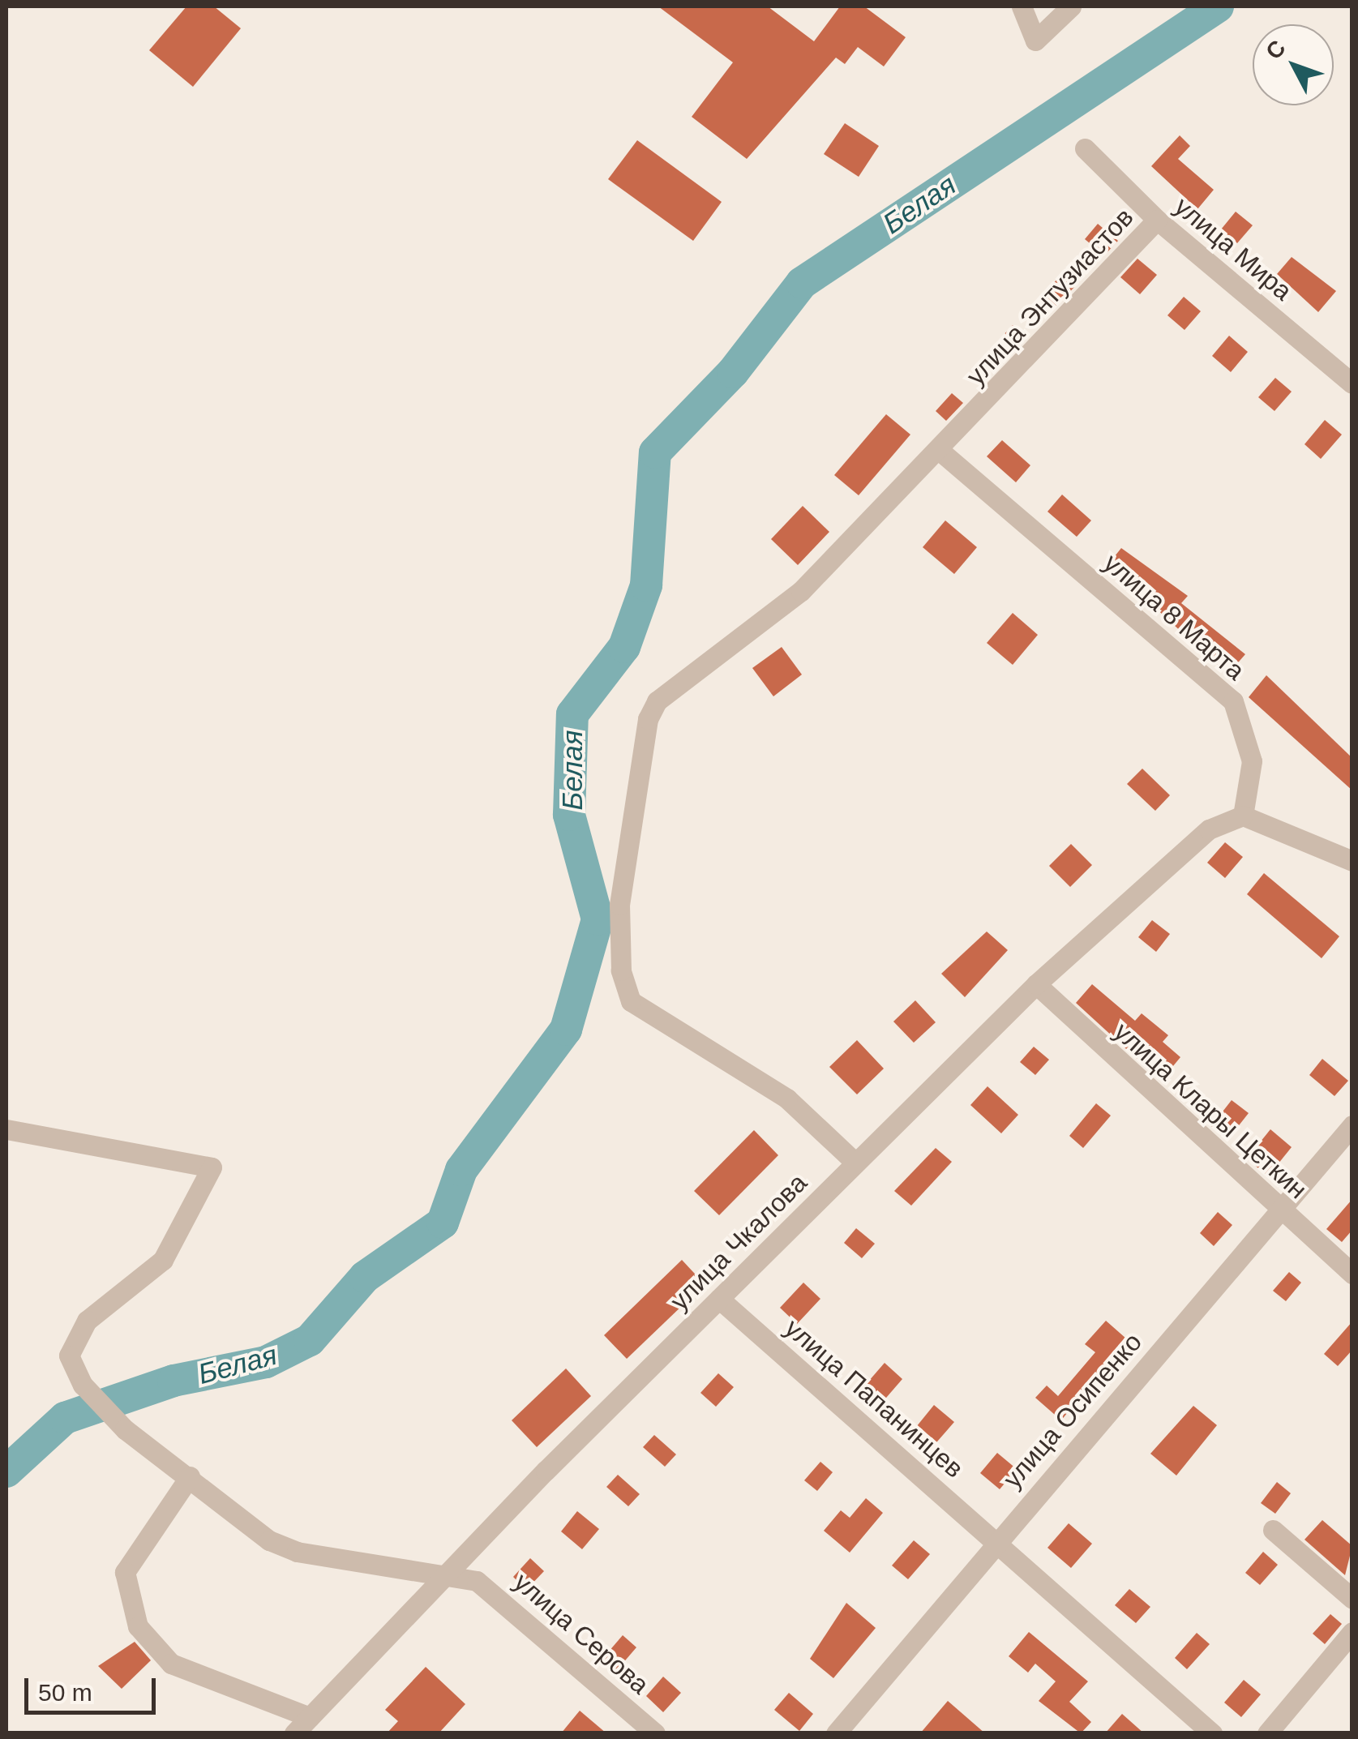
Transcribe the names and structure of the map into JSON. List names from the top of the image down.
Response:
{
  "streets": {
    "street": [
      "улица Мира",
      "улица Энтузиастов",
      "улица 8 Марта",
      "улица Клары Цеткин",
      "улица Чкалова",
      "улица Папанинцев",
      "улица Осипенко",
      "улица Серова"
    ]
  },
  "crossings": [
    ["улица Мира", "улица Энтузиастов"],
    ["улица Энтузиастов", "улица 8 Марта"],
    ["улица 8 Марта", "улица Чкалова"],
    ["улица Клары Цеткин", "улица Чкалова"],
    ["улица Клары Цеткин", "улица Осипенко"],
    ["улица Чкалова", "улица Папанинцев"],
    ["улица Чкалова", "улица Серова"],
    ["улица Папанинцев", "улица Осипенко"]
  ],
  "water": ["Белая"],
  "scale_bar": "50 m",
  "north": "top left"
}
